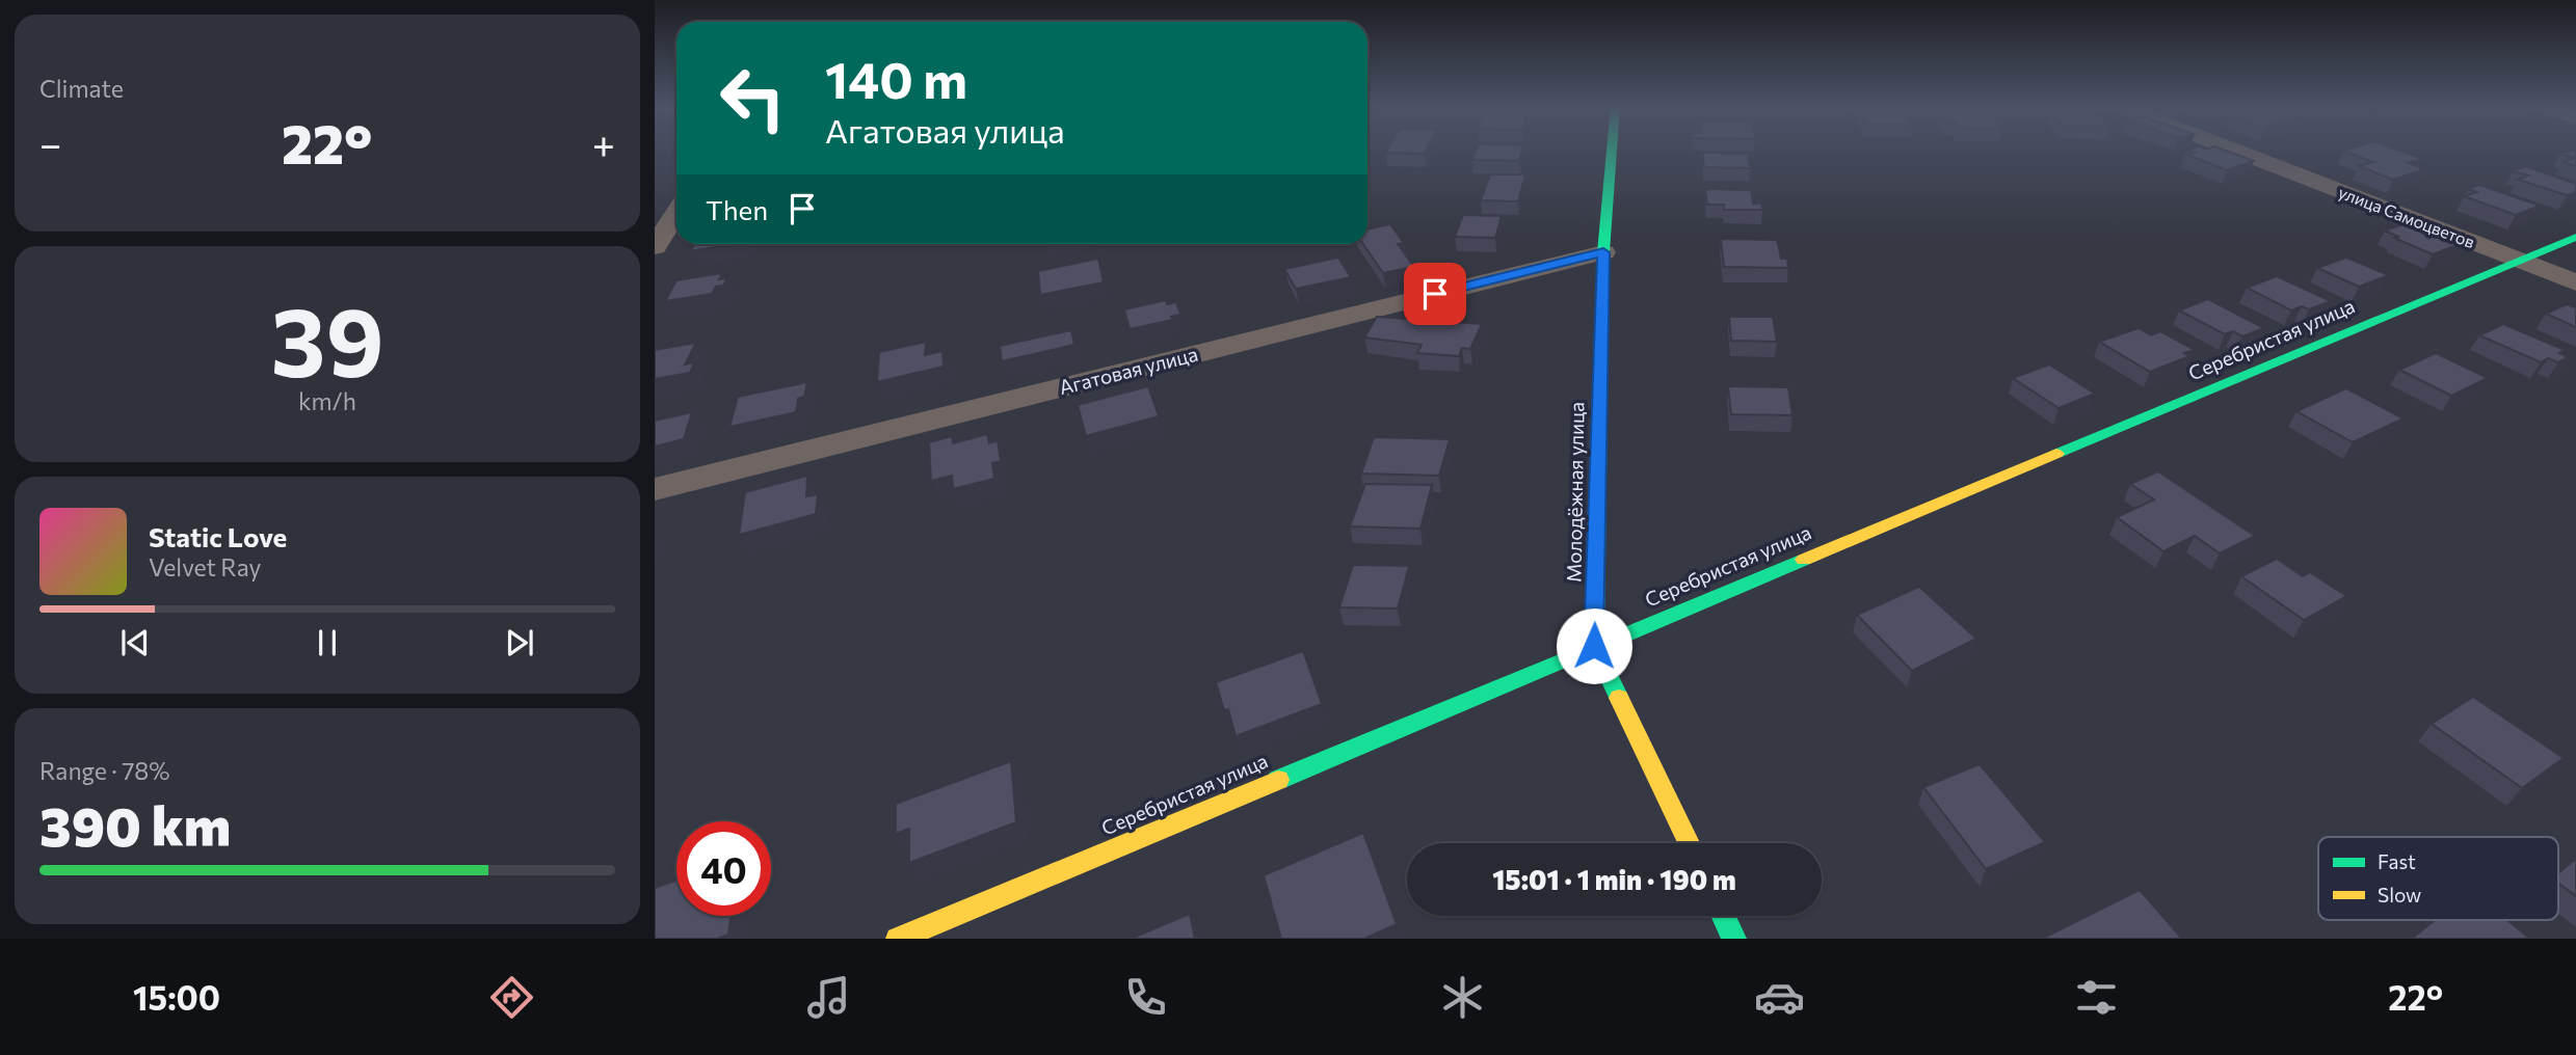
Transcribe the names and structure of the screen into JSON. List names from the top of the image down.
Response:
{
  "streets": {
    "street": [
      "улица Самоцветов",
      "Серебристая улица",
      "Агатовая улица",
      "Молодёжная улица"
    ]
  },
  "crossings": [
    ["улица Самоцветов", "Серебристая улица"],
    ["Серебристая улица", "Молодёжная улица"],
    ["Агатовая улица", "Молодёжная улица"]
  ],
  "legend": ["Fast", "Slow"],
  "page": {
    "tile": [
      "Climate",
      ["39", "km/h"],
      ["Range · 78%", "390 km"]
    ],
    "turn": ["140 m", "Агатовая улица"],
    "heat": ["−", "22°", "+"],
    "then": "Then",
    "song": ["Static Love", "Velvet Ray"],
    "limit": "40",
    "trip": "15:01 · 1 min · 190 m",
    "tabs": ["15:00", "22°"]
  }
}
